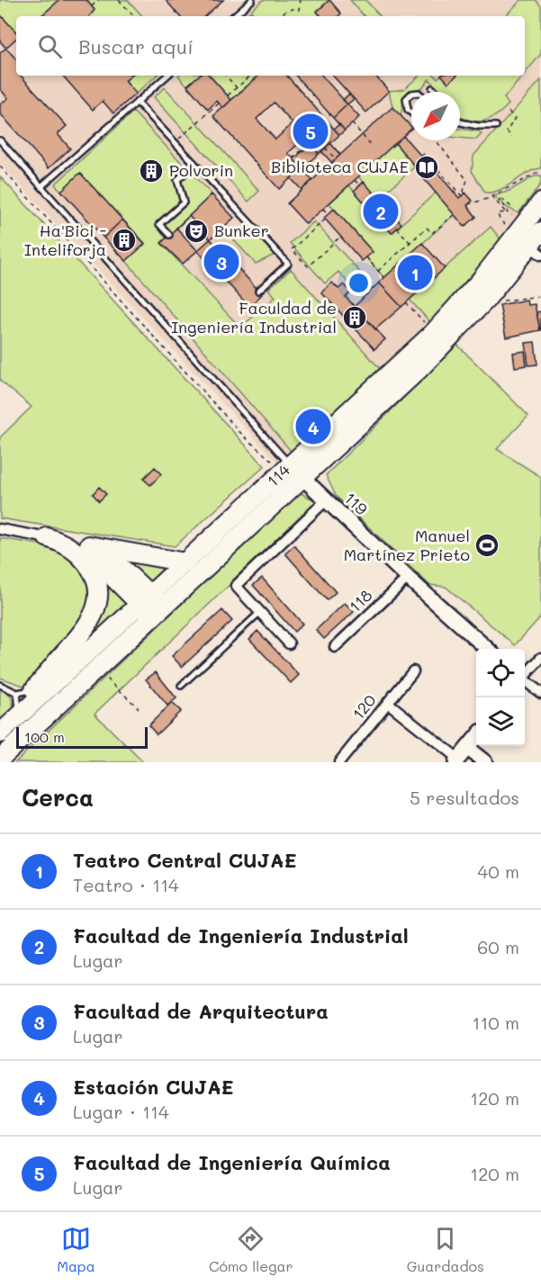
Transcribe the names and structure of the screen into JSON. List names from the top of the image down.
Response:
{
  "streets": {
    "highway": ["114"],
    "street": ["119", "118", "120"]
  },
  "crossings": [
    ["114", "119"],
    ["119", "118"]
  ],
  "places": {
    "library": ["Biblioteca CUJAE"],
    "building": ["Polvorin", "Ha'Bici - Inteliforja", "Faculdad de Ingeniería Industrial"],
    "theatre": ["Bunker"],
    "sports": ["Manuel Martínez Prieto"]
  },
  "scale_bar": "100 m",
  "north": "bottom left",
  "page": {
    "search": "Buscar aquí",
    "pins": [
      "5",
      "2",
      "3",
      "1",
      "4"
    ],
    "scale": "100 m",
    "heading": ["Cerca", "5 resultados"],
    "list": [
      {
        "mark": "1",
        "name": "Teatro Central CUJAE",
        "note": "Teatro · 114",
        "value": "40 m"
      },
      {
        "mark": "2",
        "name": "Facultad de Ingeniería Industrial",
        "note": "Lugar",
        "value": "60 m"
      },
      {
        "mark": "3",
        "name": "Facultad de Arquitectura",
        "note": "Lugar",
        "value": "110 m"
      },
      {
        "mark": "4",
        "name": "Estación CUJAE",
        "note": "Lugar · 114",
        "value": "120 m"
      },
      {
        "mark": "5",
        "name": "Facultad de Ingeniería Química",
        "note": "Lugar",
        "value": "120 m"
      }
    ],
    "nav": ["Mapa", "Cómo llegar", "Guardados"]
  }
}
